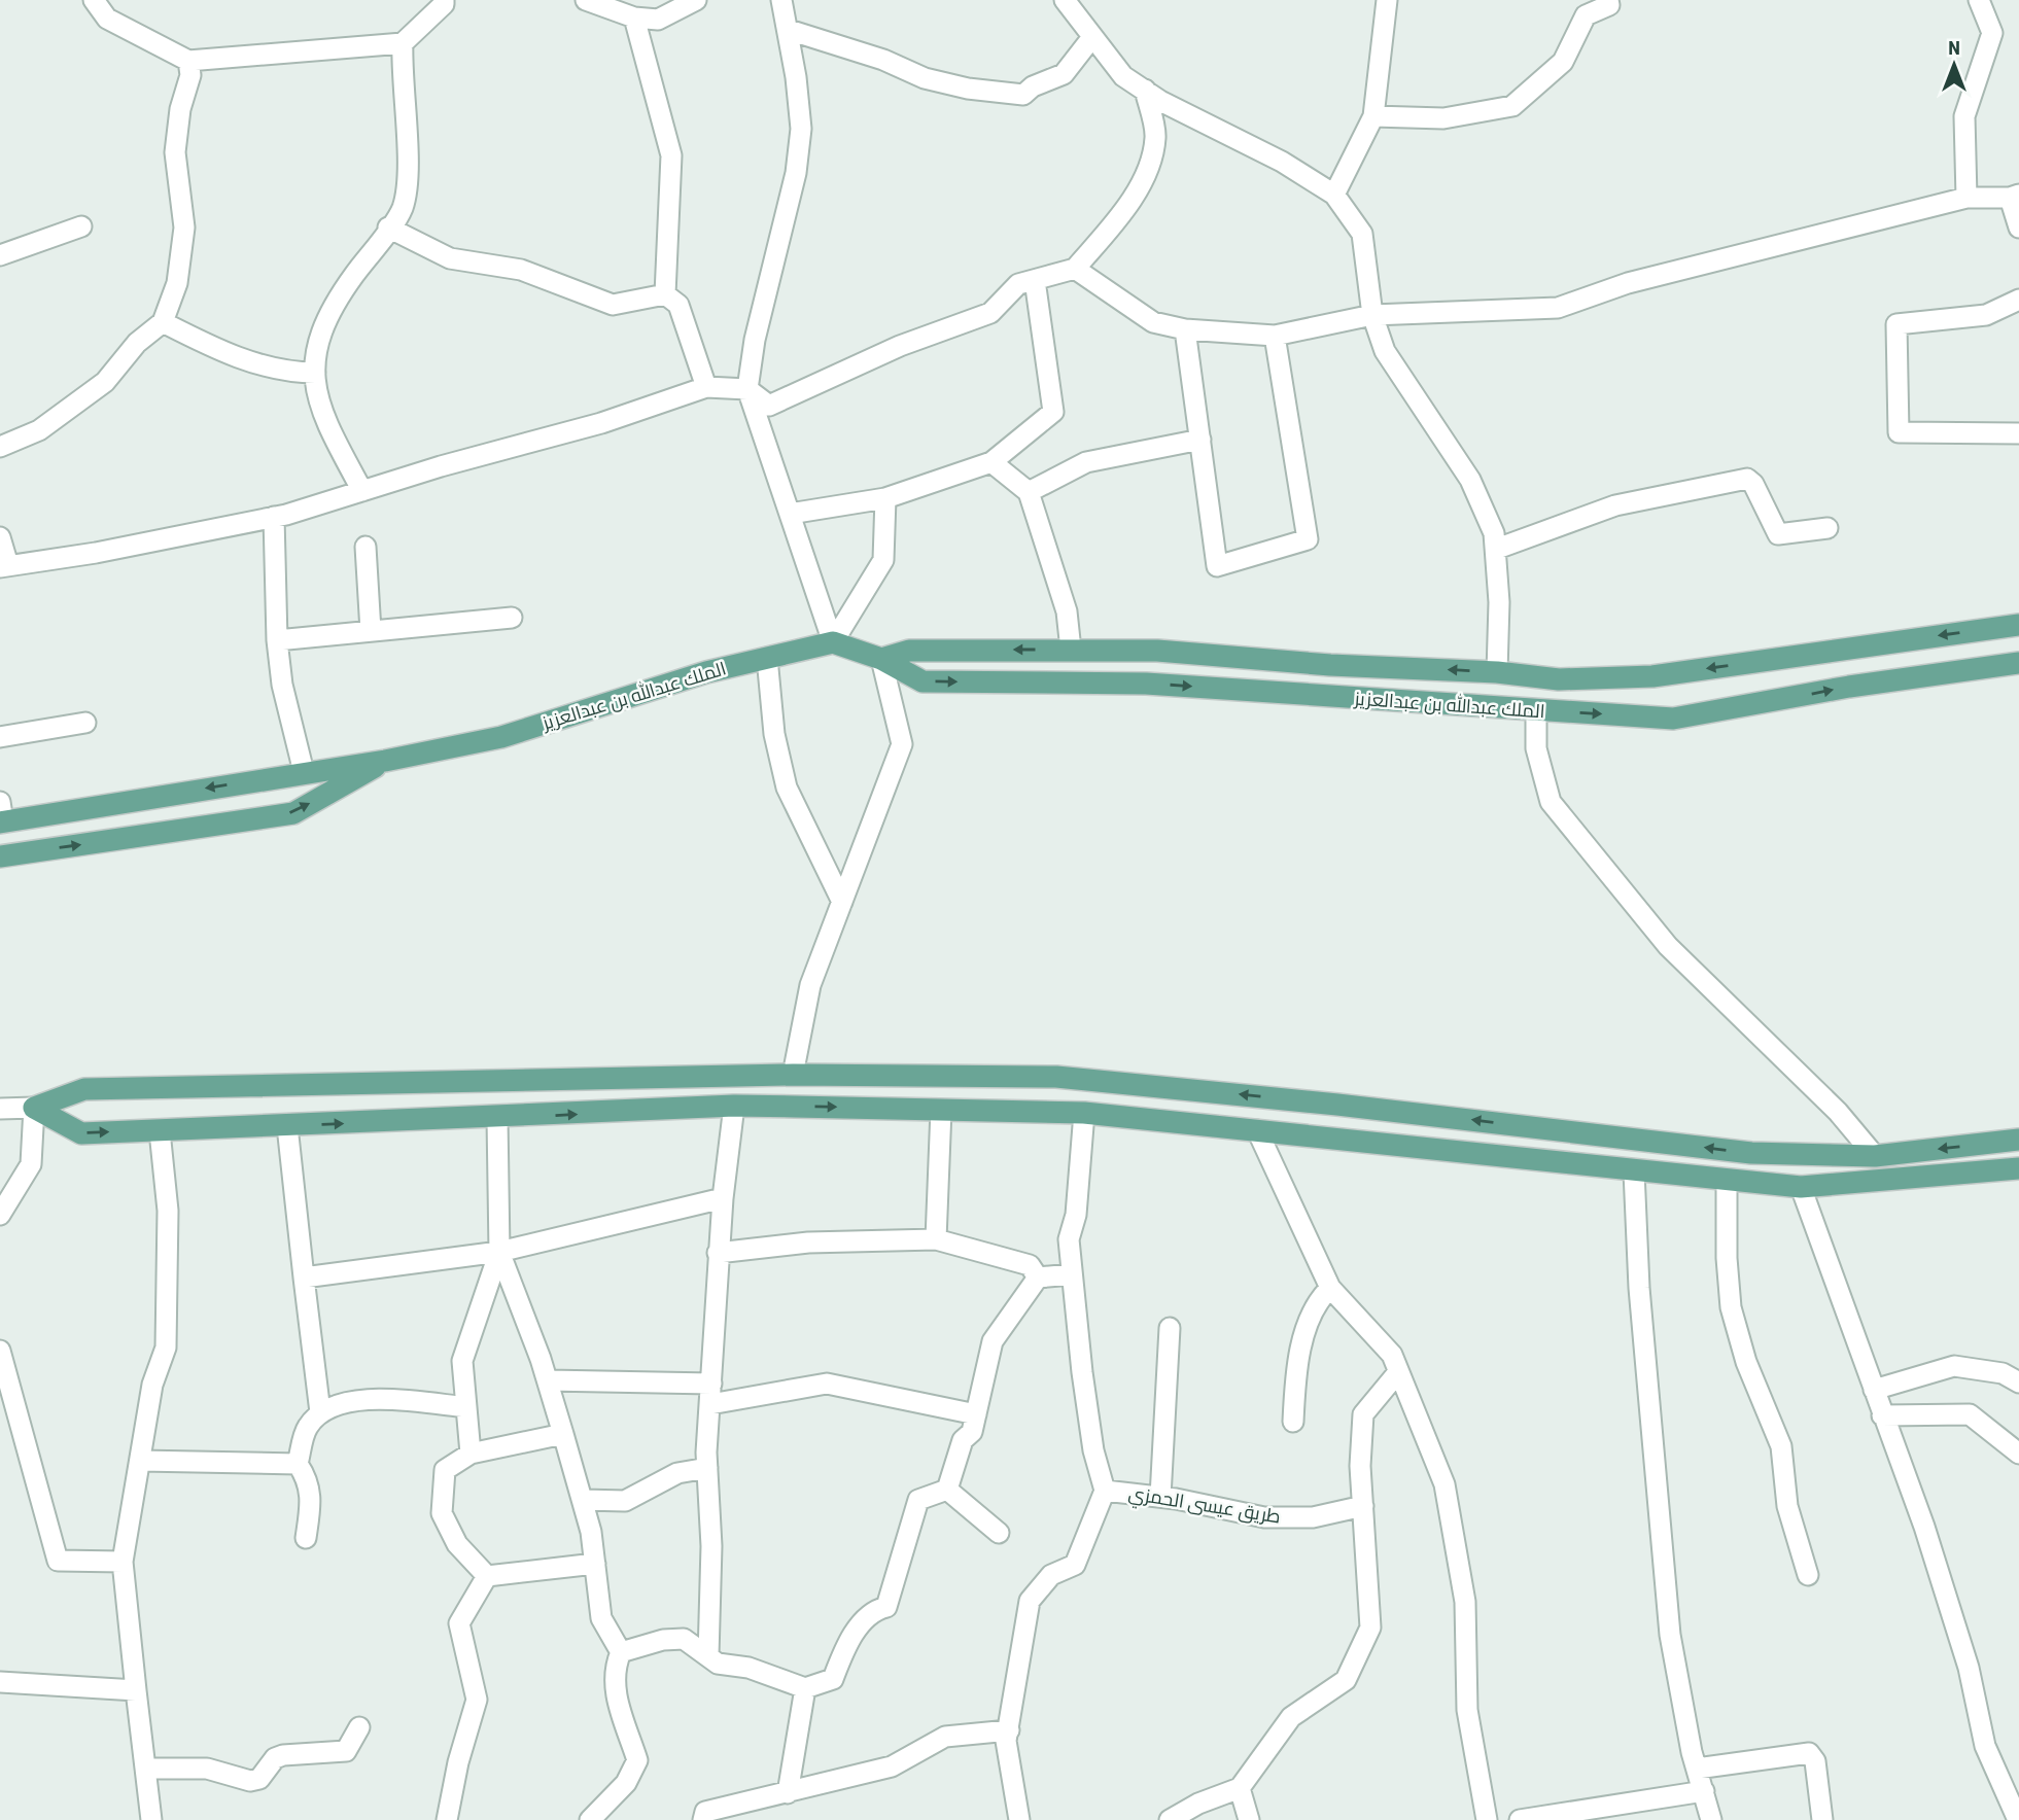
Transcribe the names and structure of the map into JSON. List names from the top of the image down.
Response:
{
  "streets": {
    "main road": ["الملك عبدالله بن عبدالعزيز"],
    "street": ["طريق عيسى الحمزي"]
  },
  "north": "top"
}
